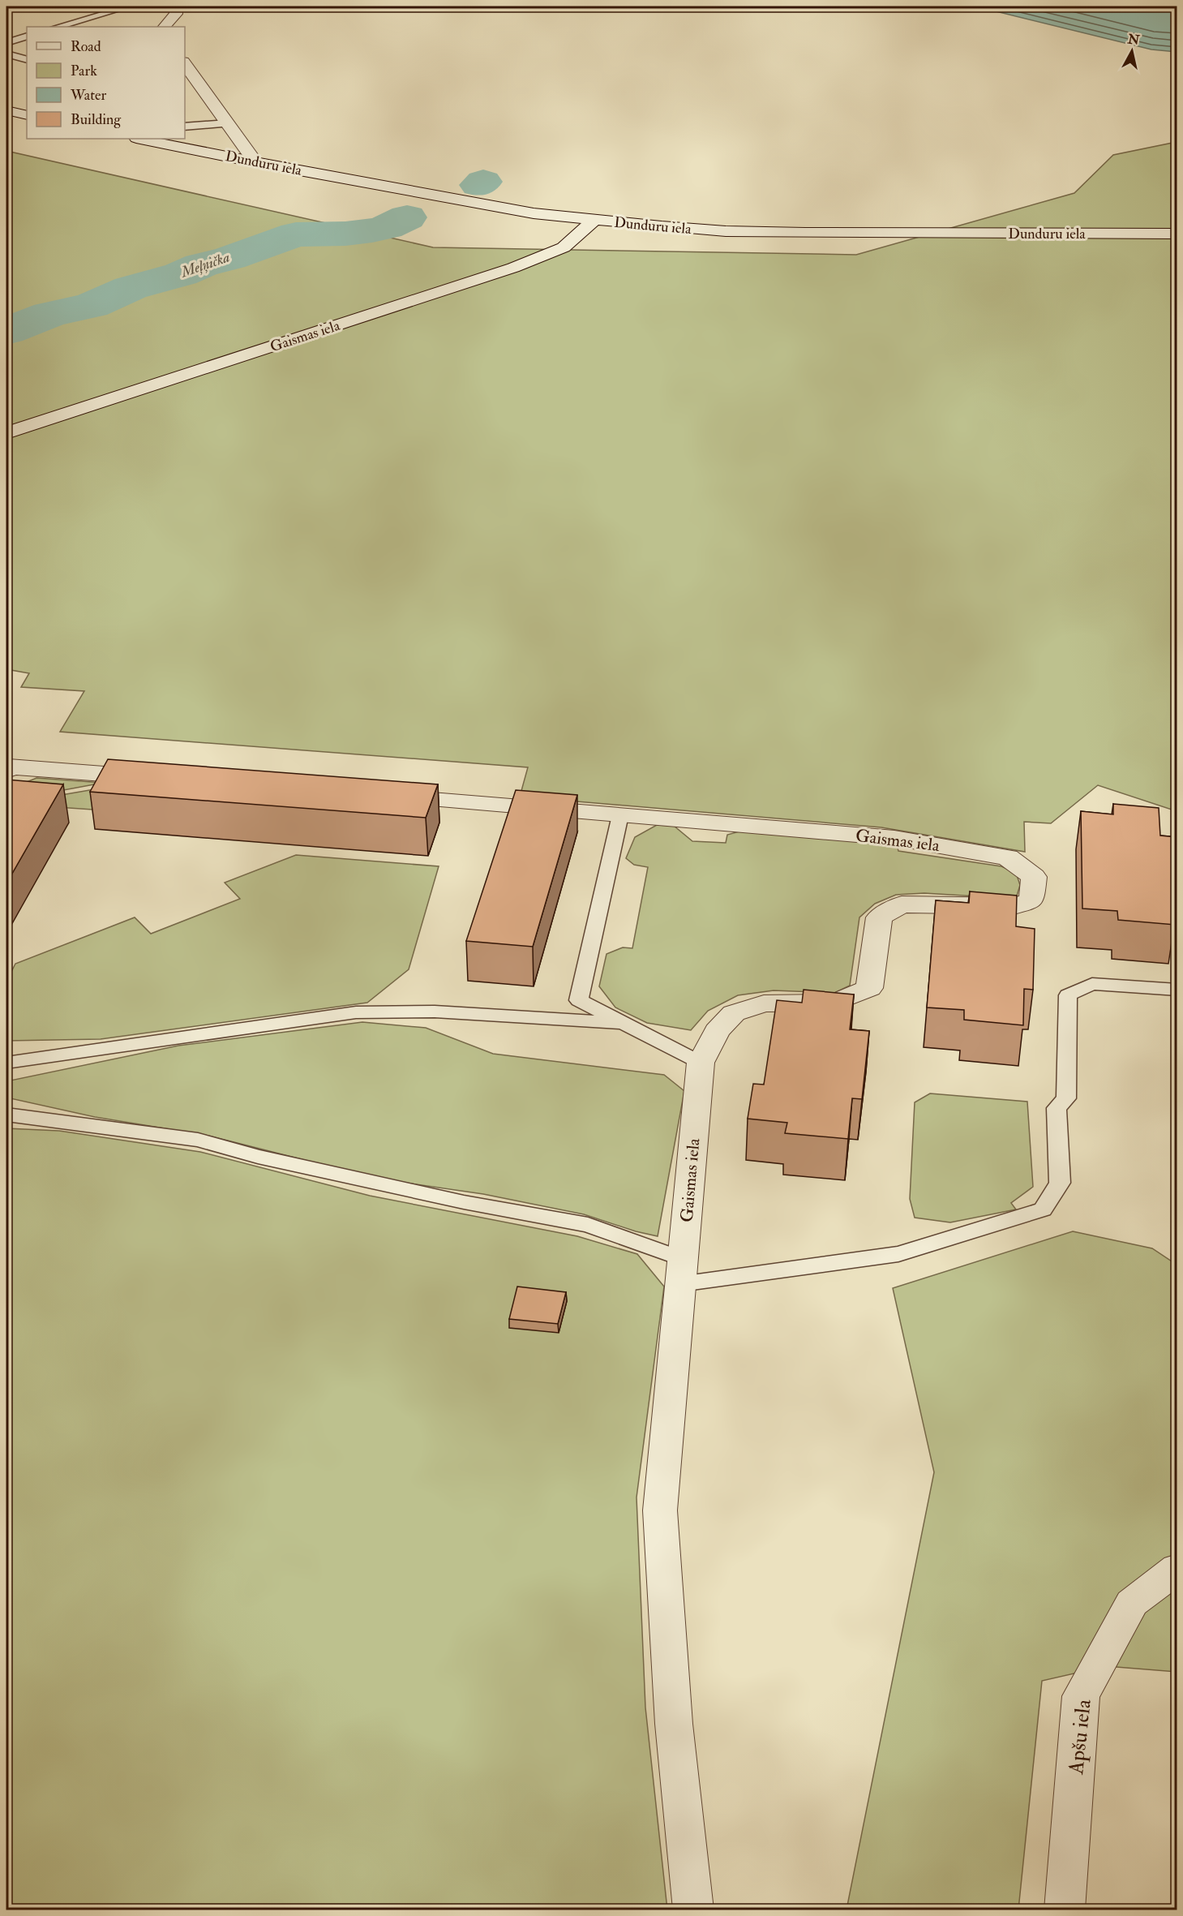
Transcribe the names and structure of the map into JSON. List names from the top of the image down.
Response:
{
  "streets": {
    "street": ["Dunduru iela", "Gaismas iela", "Apšu iela"]
  },
  "crossings": [
    ["Dunduru iela", "Gaismas iela"]
  ],
  "water": ["Meļņička"],
  "legend": [
    "Road",
    "Park",
    "Water",
    "Building"
  ],
  "north": "top"
}
